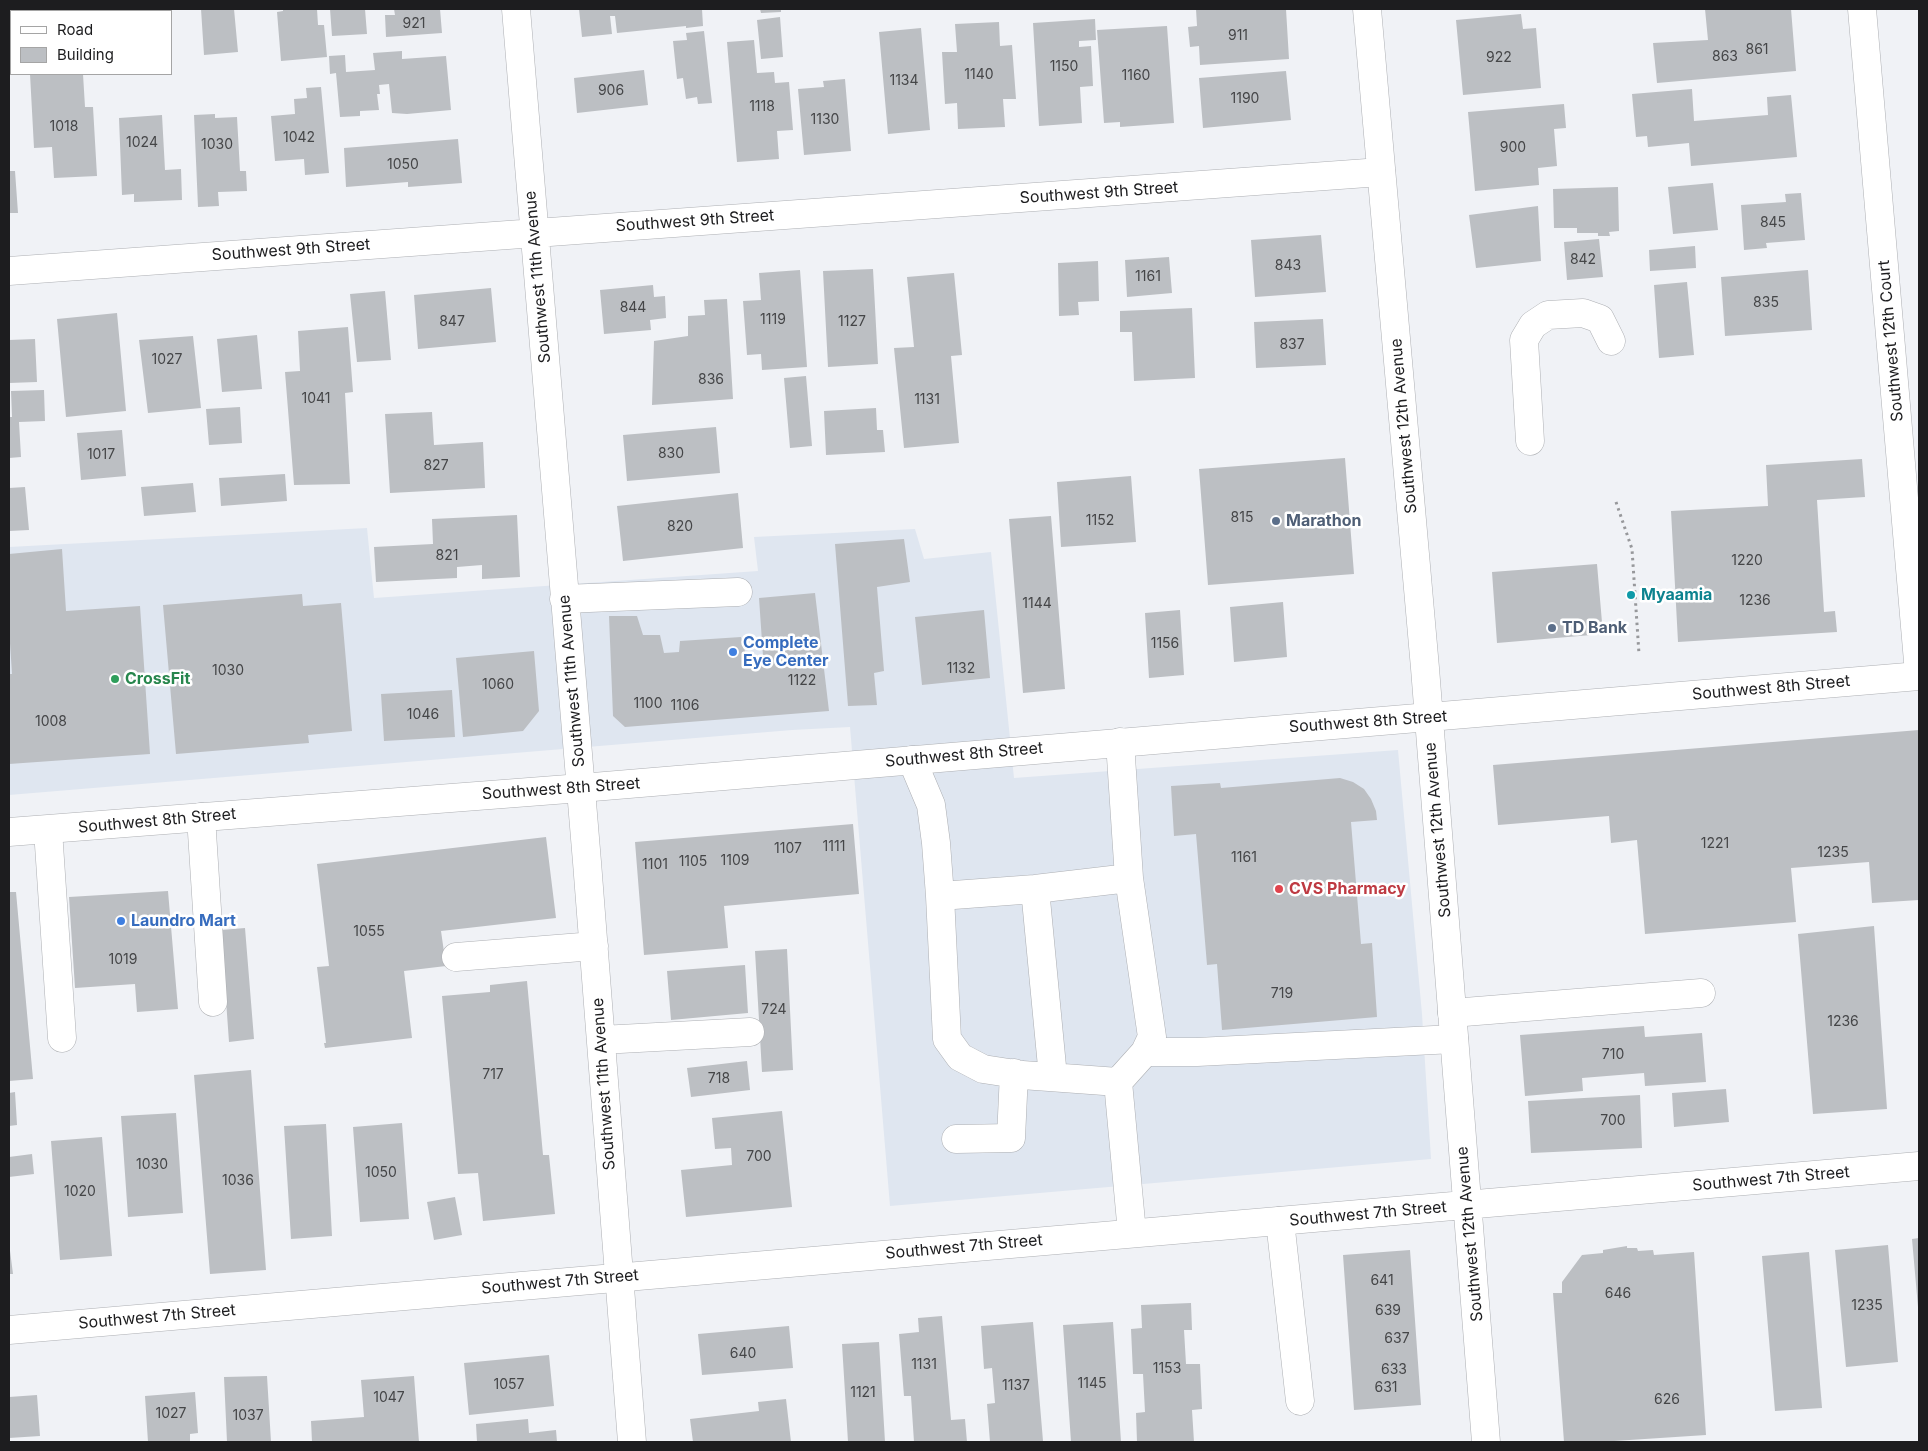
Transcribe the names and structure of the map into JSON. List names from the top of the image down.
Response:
{
  "streets": {
    "main road": [
      "Southwest 9th Street",
      "Southwest 11th Avenue",
      "Southwest 12th Court",
      "Southwest 12th Avenue",
      "Southwest 8th Street",
      "Southwest 7th Street"
    ]
  },
  "crossings": [
    ["Southwest 9th Street", "Southwest 11th Avenue"],
    ["Southwest 9th Street", "Southwest 12th Avenue"],
    ["Southwest 11th Avenue", "Southwest 8th Street"],
    ["Southwest 11th Avenue", "Southwest 7th Street"],
    ["Southwest 12th Court", "Southwest 8th Street"],
    ["Southwest 12th Avenue", "Southwest 8th Street"],
    ["Southwest 12th Avenue", "Southwest 7th Street"]
  ],
  "places": [
    "Marathon",
    "Myaamia",
    "TD Bank",
    "Complete Eye Center",
    "CrossFit",
    "CVS Pharmacy",
    "Laundro Mart"
  ],
  "house_numbers": [
    "921",
    "911",
    "861",
    "863",
    "922",
    "1150",
    "1140",
    "1160",
    "1134",
    "906",
    "1190",
    "1118",
    "1130",
    "1018",
    "1042",
    "1024",
    "1030",
    "900",
    "1050",
    "845",
    "842",
    "843",
    "1161",
    "835",
    "844",
    "1119",
    "847",
    "1127",
    "837",
    "1027",
    "836",
    "1041",
    "1131",
    "830",
    "1017",
    "827",
    "815",
    "1152",
    "820",
    "821",
    "1220",
    "1236",
    "1144",
    "1156",
    "1132",
    "1030",
    "1122",
    "1060",
    "1100",
    "1106",
    "1046",
    "1008",
    "1221",
    "1111",
    "1107",
    "1235",
    "1161",
    "1109",
    "1105",
    "1101",
    "1055",
    "1019",
    "719",
    "724",
    "1236",
    "710",
    "717",
    "718",
    "700",
    "700",
    "1030",
    "1050",
    "1036",
    "1020",
    "641",
    "646",
    "1235",
    "639",
    "637",
    "640",
    "1131",
    "1153",
    "633",
    "1145",
    "1057",
    "1137",
    "631",
    "1121",
    "1047",
    "626",
    "1027",
    "1037"
  ],
  "legend": ["Road", "Building"]
}
